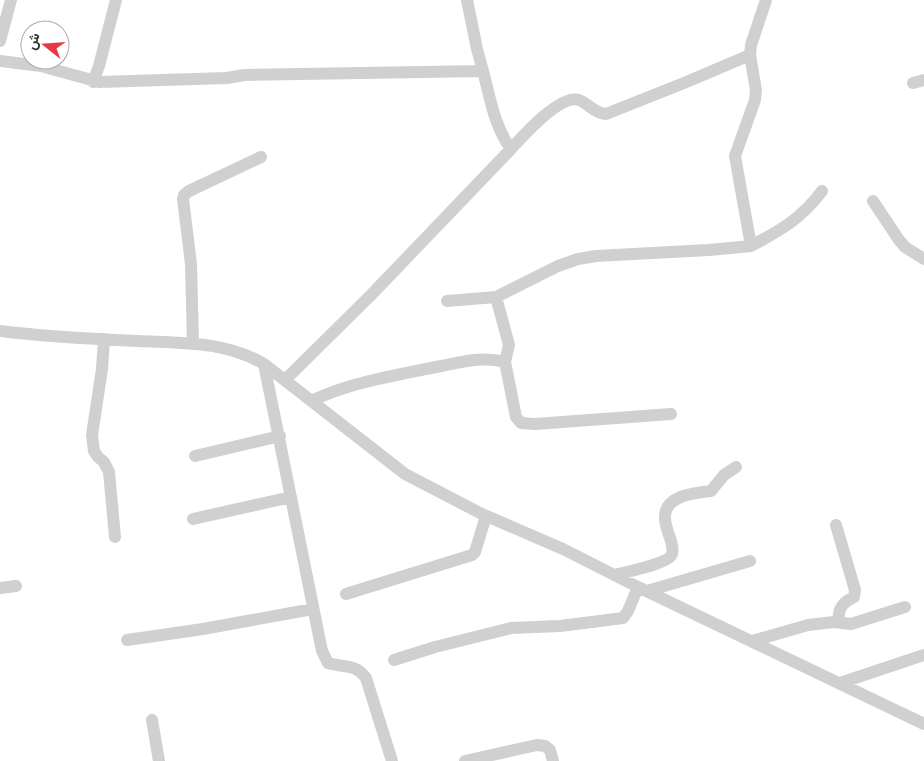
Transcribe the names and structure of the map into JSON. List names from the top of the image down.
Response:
{
  "north": "left"
}
